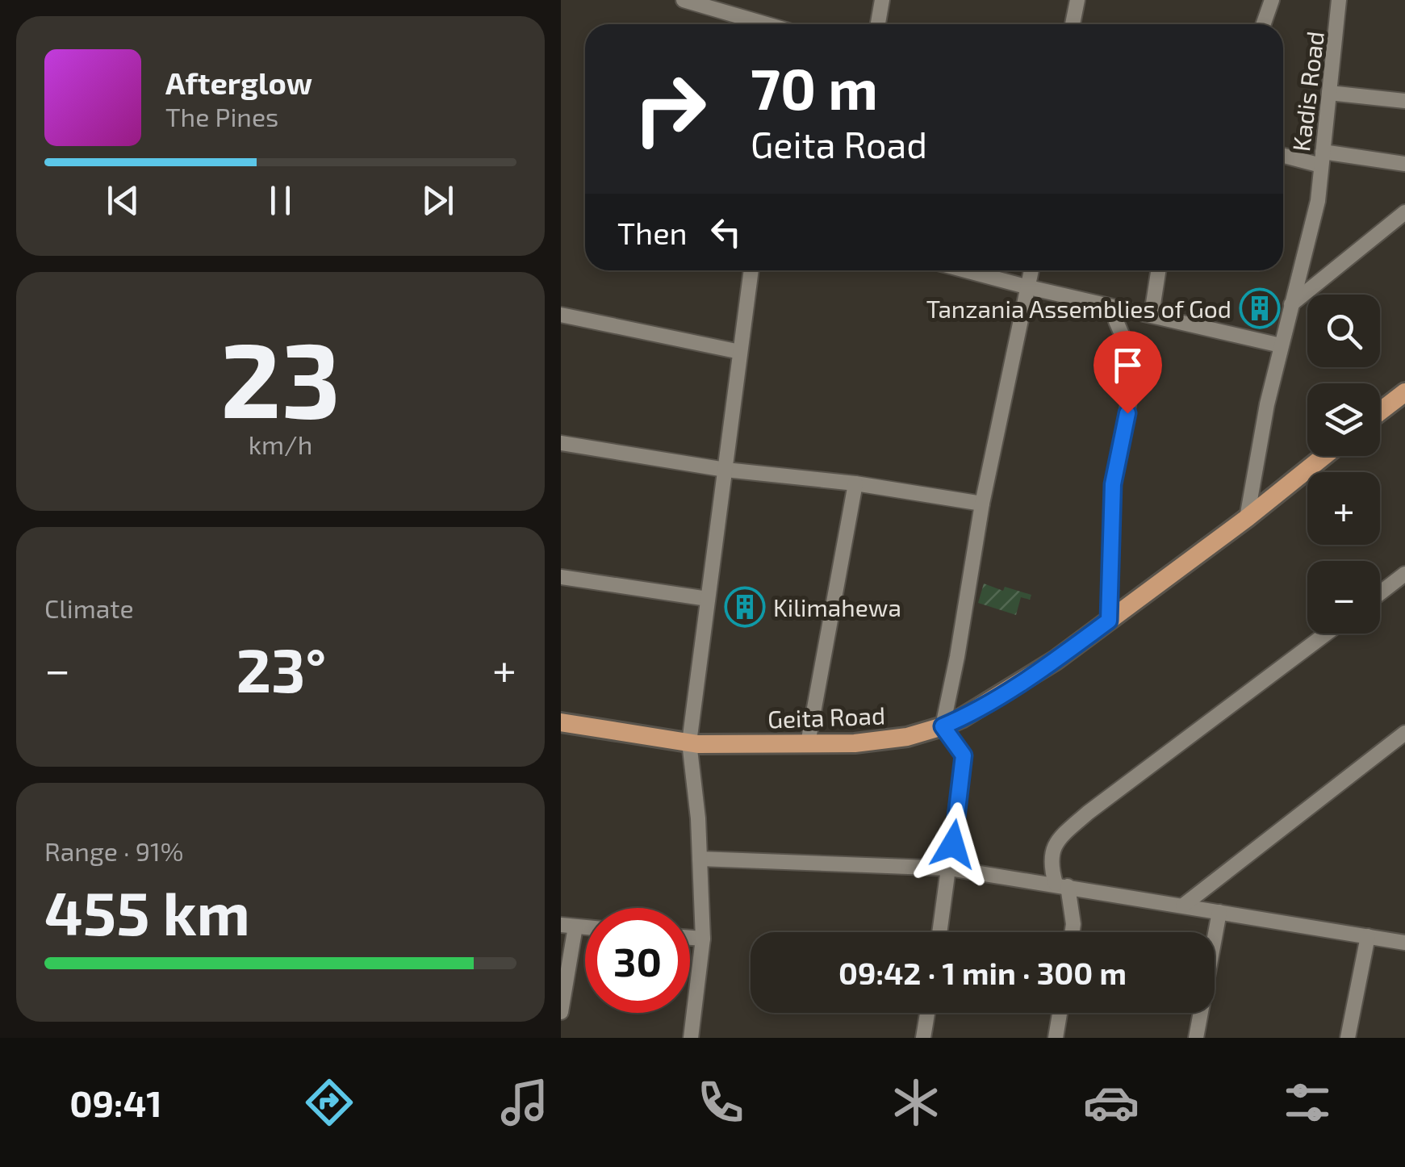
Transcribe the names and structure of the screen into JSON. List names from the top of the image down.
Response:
{
  "streets": {
    "main road": ["Geita Road"],
    "street": ["Kadis Road"]
  },
  "crossings": [
    ["Kadis Road", "Geita Road"]
  ],
  "places": {
    "building": ["Tanzania Assemblies of God", "Kilimahewa"]
  },
  "page": {
    "turn": ["70 m", "Geita Road"],
    "song": ["Afterglow", "The Pines"],
    "then": "Then",
    "tile": [
      ["23", "km/h"],
      "Climate",
      ["Range · 91%", "455 km"]
    ],
    "map_buttons": ["+", "−"],
    "heat": ["−", "23°", "+"],
    "limit": "30",
    "trip": "09:42 · 1 min · 300 m",
    "tabs": "09:41"
  }
}
